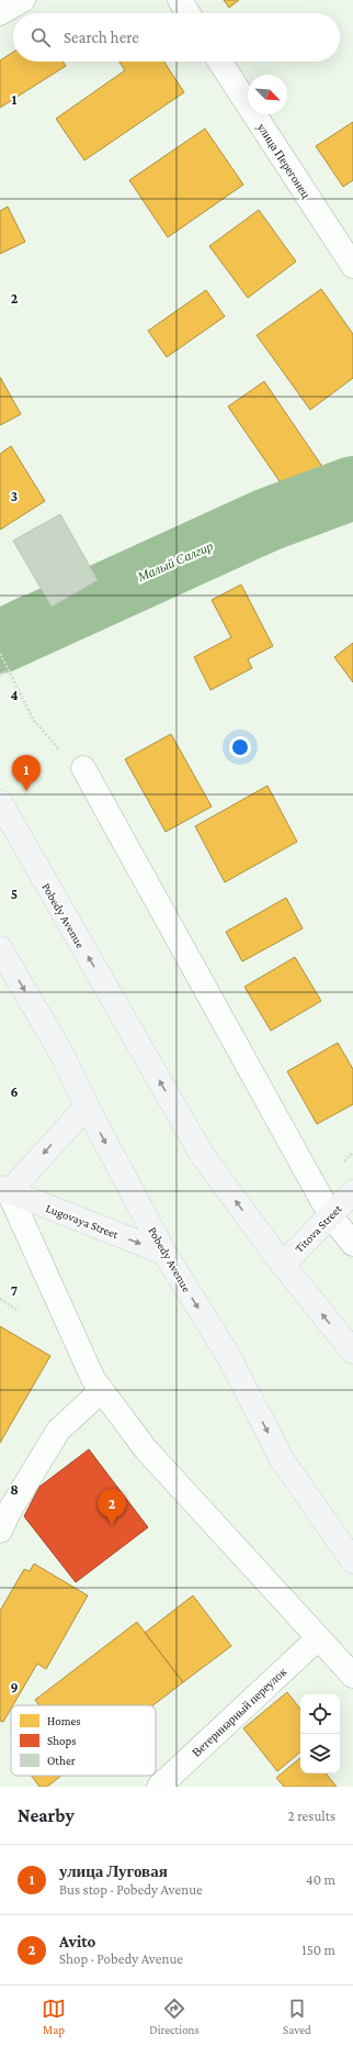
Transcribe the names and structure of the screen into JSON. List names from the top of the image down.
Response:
{
  "streets": {
    "main road": ["Pobedy Avenue", "Lugovaya Street", "Titova Street"],
    "street": ["улица Перегонец", "Ветеринарный переулок"]
  },
  "crossings": [
    ["Pobedy Avenue", "Lugovaya Street"],
    ["Pobedy Avenue", "Titova Street"]
  ],
  "one_way": ["Lugovaya Street"],
  "water": ["Малый Салгир"],
  "legend": ["Homes", "Shops", "Other"],
  "north": "bottom right",
  "page": {
    "search": "Search here",
    "pins": ["1", "2"],
    "heading": ["Nearby", "2 results"],
    "list": [
      {
        "mark": "1",
        "name": "улица Луговая",
        "note": "Bus stop · Pobedy Avenue",
        "value": "40 m"
      },
      {
        "mark": "2",
        "name": "Avito",
        "note": "Shop · Pobedy Avenue",
        "value": "150 m"
      }
    ],
    "nav": ["Map", "Directions", "Saved"]
  },
  "grid": {
    "rows": [
      "1",
      "2",
      "3",
      "4",
      "5",
      "6",
      "7",
      "8",
      "9"
    ]
  }
}
